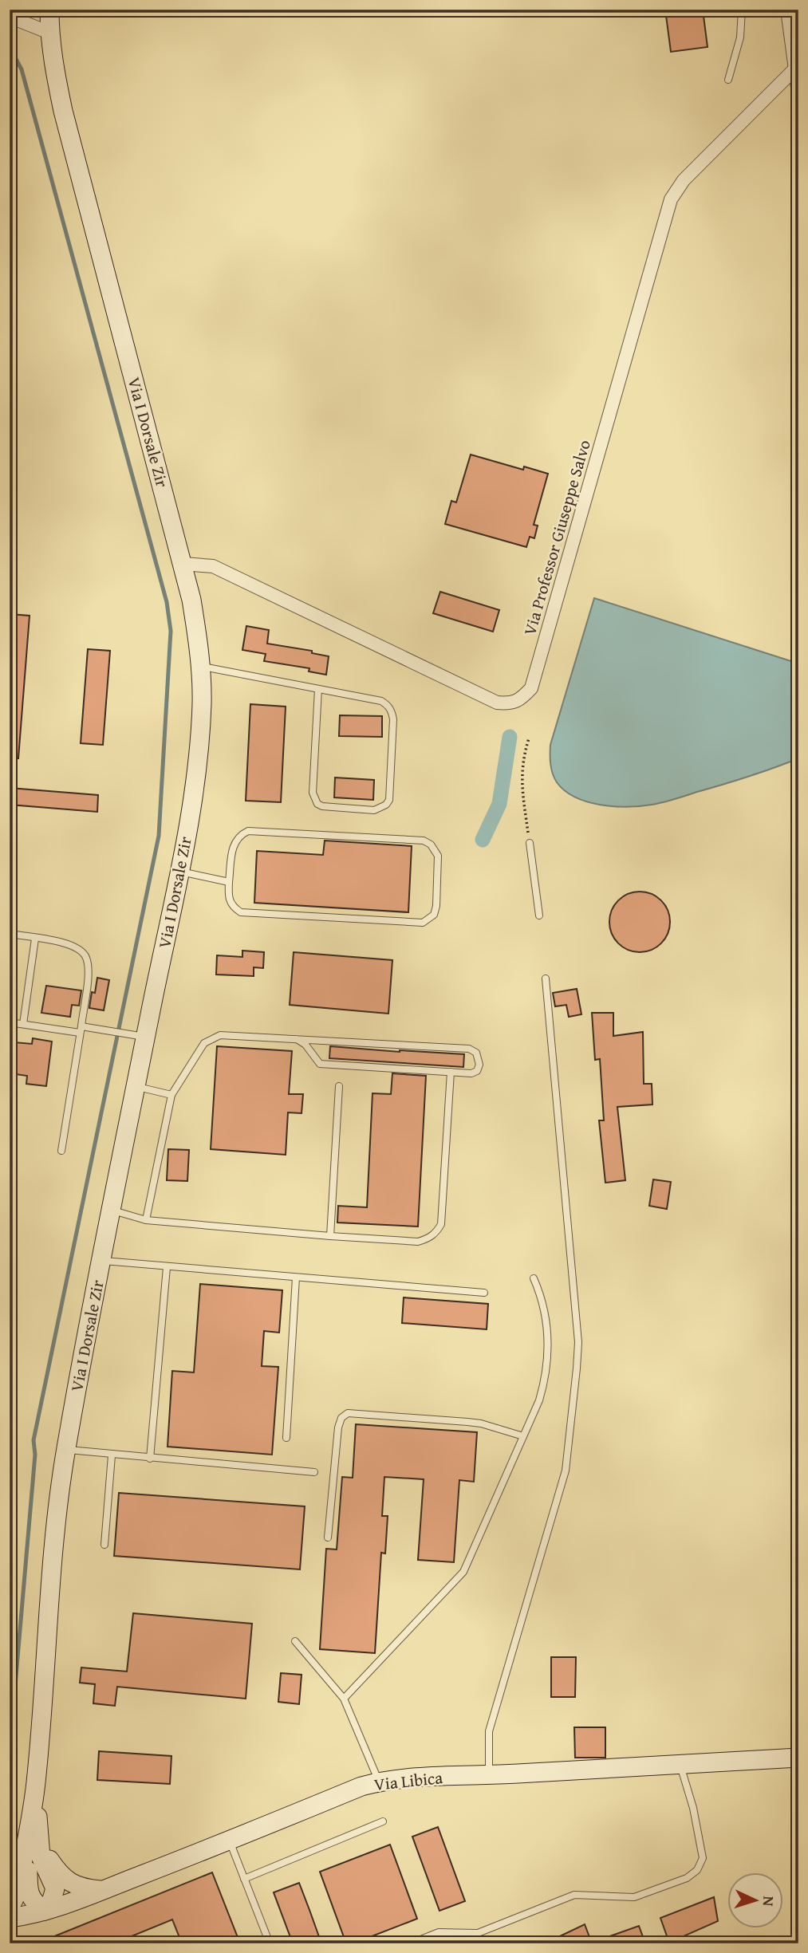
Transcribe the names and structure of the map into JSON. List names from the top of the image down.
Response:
{
  "streets": {
    "main road": ["Via I Dorsale Zir", "Via Libica"],
    "street": ["Via Professor Giuseppe Salvo"]
  },
  "crossings": [
    ["Via I Dorsale Zir", "Via Professor Giuseppe Salvo"],
    ["Via I Dorsale Zir", "Via Libica"]
  ],
  "north": "right"
}
